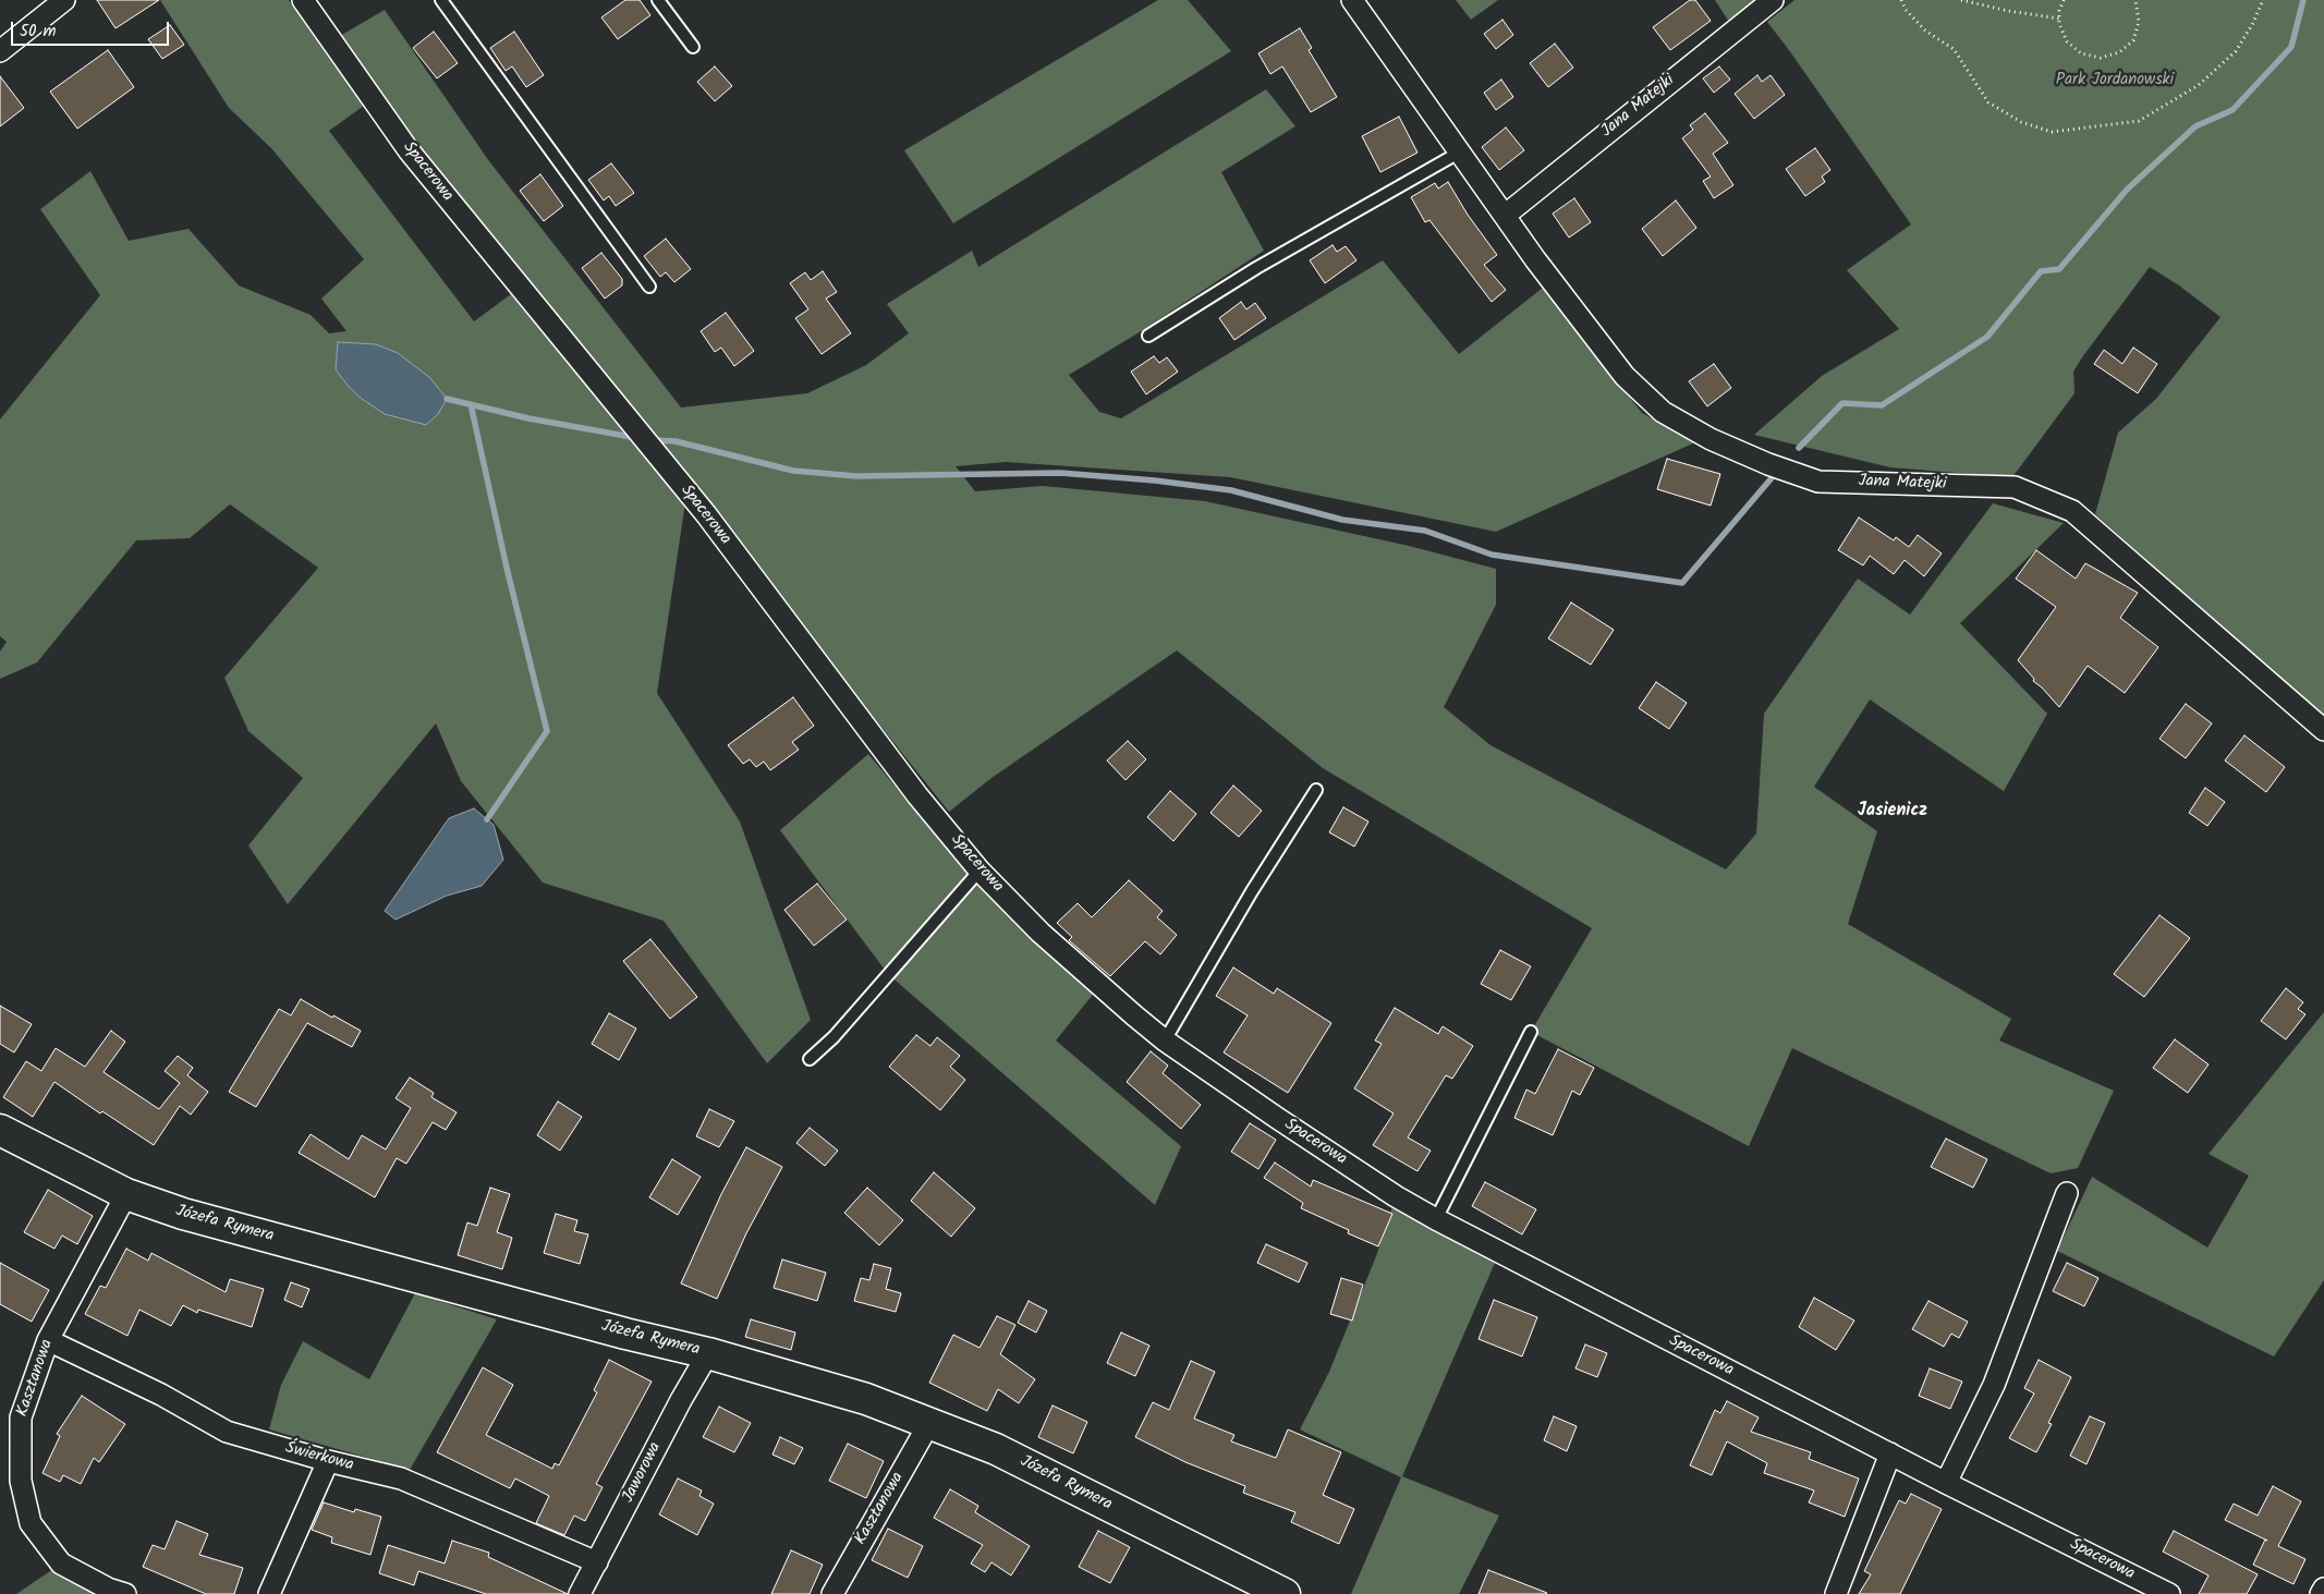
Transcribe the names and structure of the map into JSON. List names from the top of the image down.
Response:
{
  "streets": {
    "street": [
      "Jana Matejki",
      "Spacerowa",
      "Józefa Rymera",
      "Kasztanowa",
      "Świerkowa",
      "Jaworowa"
    ]
  },
  "crossings": [
    ["Józefa Rymera", "Kasztanowa"],
    ["Józefa Rymera", "Jaworowa"],
    ["Kasztanowa", "Świerkowa"],
    ["Świerkowa", "Jaworowa"]
  ],
  "districts": ["Jasienicz"],
  "parks": ["Park Jordanowski"],
  "scale_bar": "50 m"
}
